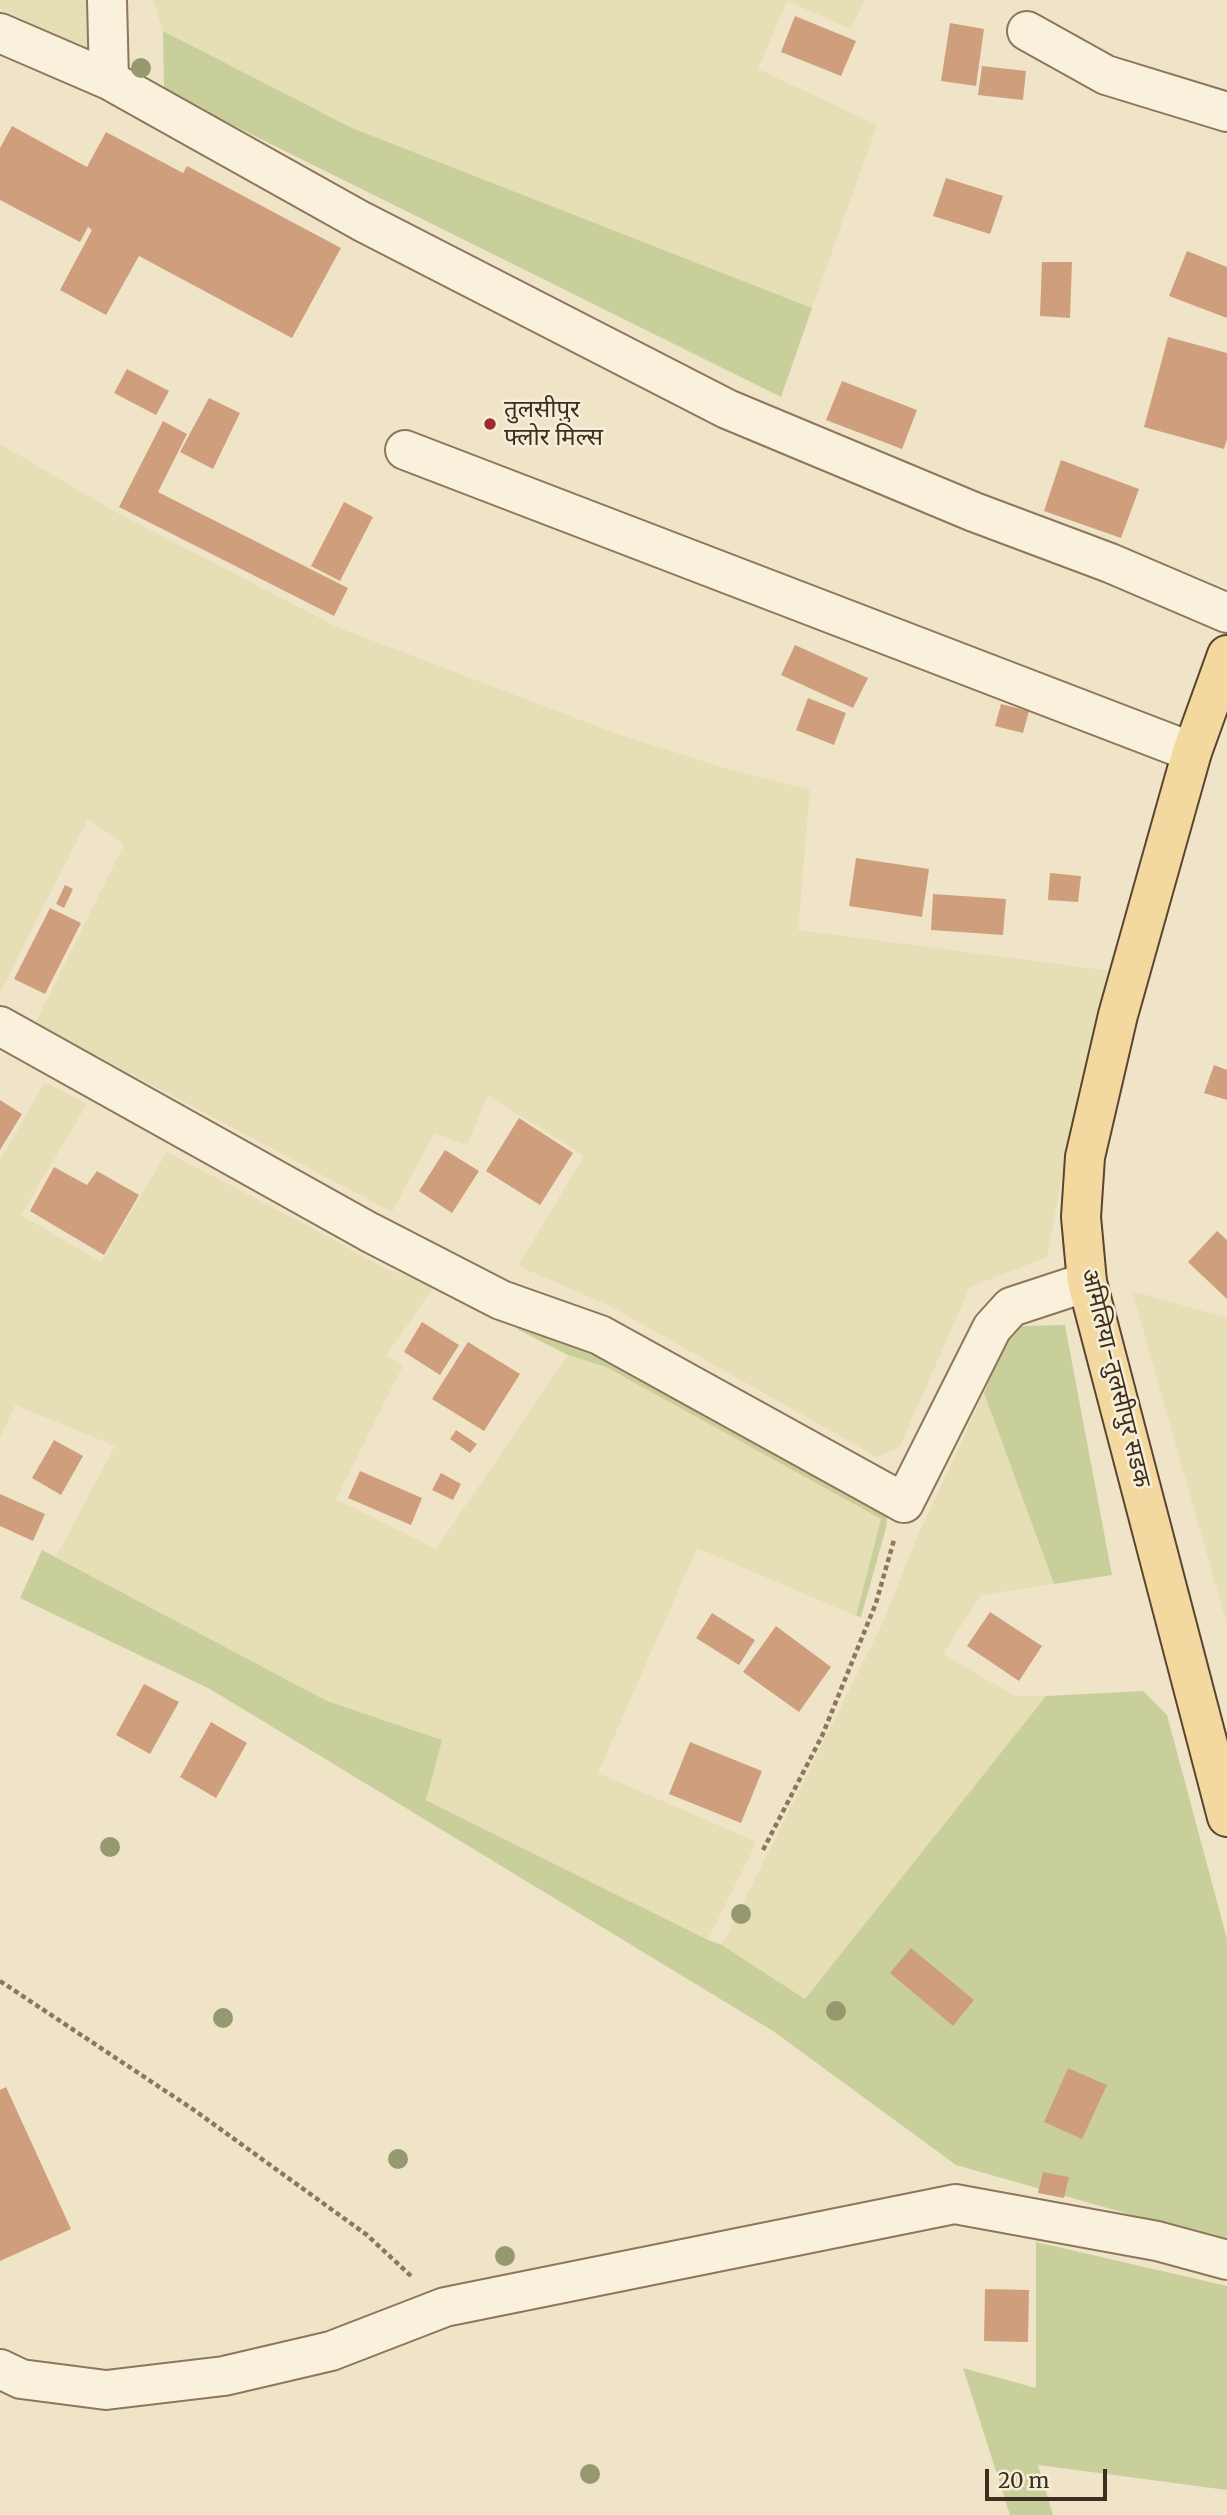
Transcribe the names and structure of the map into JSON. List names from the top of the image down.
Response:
{
  "streets": {
    "main road": ["अमिलिया-तुलसीपुर सडक"]
  },
  "places": ["तुलसीपुर फ्लोर मिल्स"],
  "scale_bar": "20 m"
}
